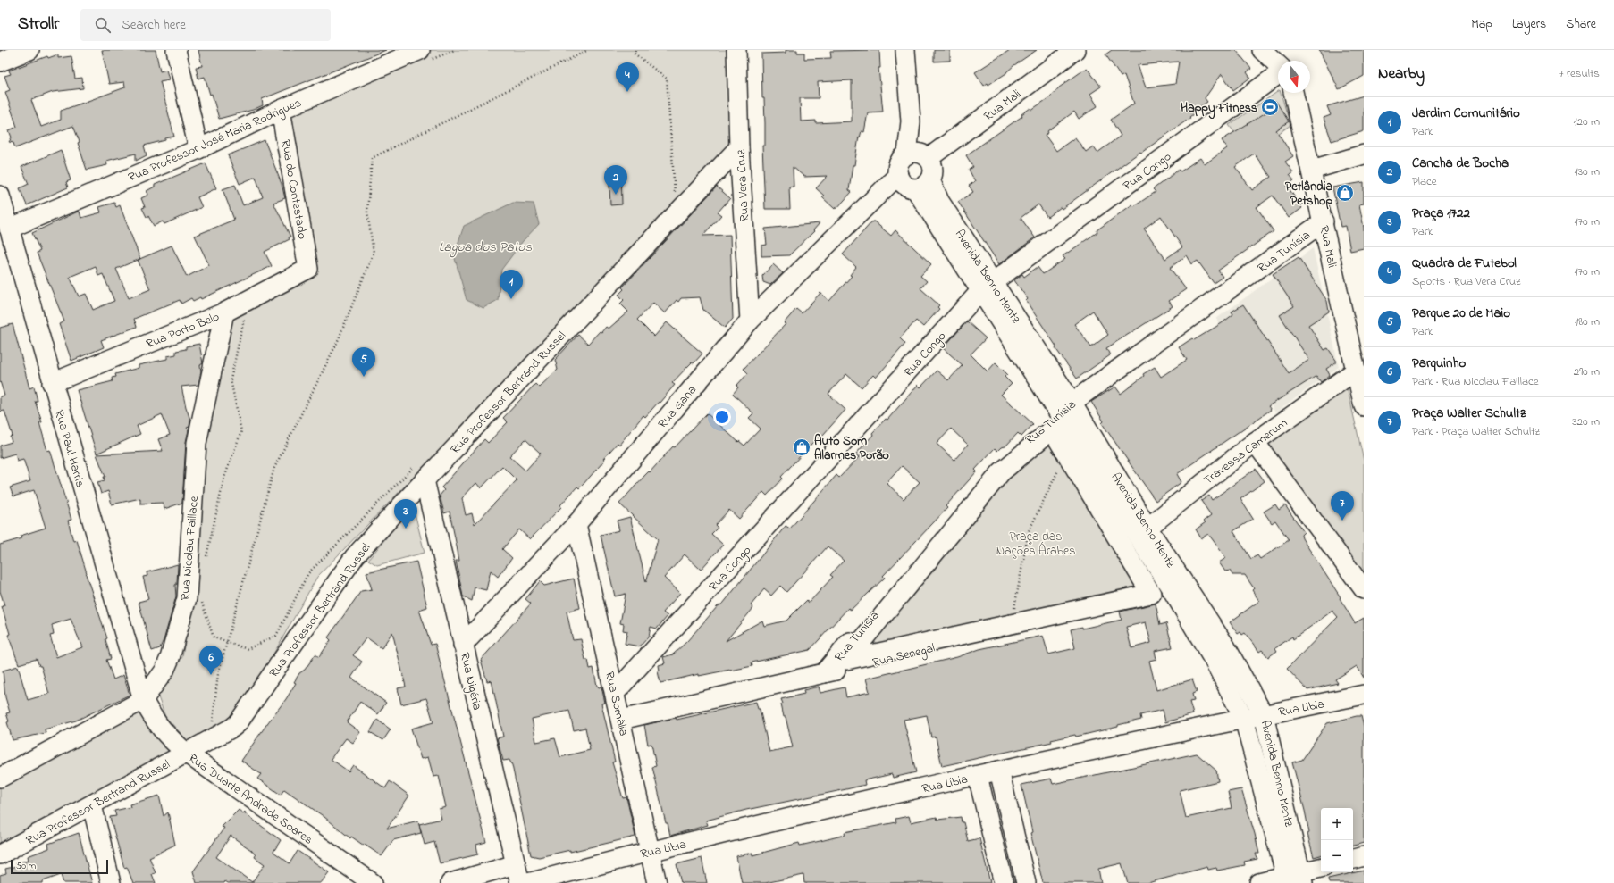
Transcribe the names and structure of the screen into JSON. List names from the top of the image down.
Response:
{
  "streets": {
    "street": [
      "Rua Mali",
      "Rua Professor José Maria Rodrigues",
      "Rua Congo",
      "Rua Vera Cruz",
      "Rua do Contestado",
      "Rua Tunísia",
      "Avenida Benno Mentz",
      "Rua Porto Belo",
      "Rua Professor Bertrand Russel",
      "Rua Gana",
      "Rua Paul Harris",
      "Travessa Camerum",
      "Rua Nicolau Faillace",
      "Rua Senegal",
      "Rua Nigéria",
      "Rua Somália",
      "Rua Líbia",
      "Rua Duarte Andrade Soares"
    ]
  },
  "crossings": [
    ["Rua Mali", "Rua Tunísia"],
    ["Rua Mali", "Avenida Benno Mentz"],
    ["Rua Mali", "Rua Gana"],
    ["Rua Mali", "Travessa Camerum"],
    ["Rua Professor José Maria Rodrigues", "Rua do Contestado"],
    ["Rua Professor José Maria Rodrigues", "Rua Paul Harris"],
    ["Rua Congo", "Avenida Benno Mentz"],
    ["Rua Congo", "Rua Somália"],
    ["Rua Vera Cruz", "Rua Professor Bertrand Russel"],
    ["Rua Vera Cruz", "Rua Gana"],
    ["Rua do Contestado", "Rua Porto Belo"],
    ["Rua Tunísia", "Avenida Benno Mentz"],
    ["Rua Tunísia", "Rua Senegal"],
    ["Avenida Benno Mentz", "Rua Gana"],
    ["Avenida Benno Mentz", "Travessa Camerum"],
    ["Avenida Benno Mentz", "Rua Senegal"],
    ["Avenida Benno Mentz", "Rua Líbia"],
    ["Rua Porto Belo", "Rua Paul Harris"],
    ["Rua Porto Belo", "Rua Nicolau Faillace"],
    ["Rua Professor Bertrand Russel", "Rua Nigéria"],
    ["Rua Professor Bertrand Russel", "Rua Duarte Andrade Soares"],
    ["Rua Gana", "Rua Nigéria"],
    ["Rua Gana", "Rua Somália"],
    ["Rua Paul Harris", "Rua Nicolau Faillace"],
    ["Rua Paul Harris", "Rua Duarte Andrade Soares"],
    ["Rua Nicolau Faillace", "Rua Duarte Andrade Soares"],
    ["Rua Senegal", "Rua Somália"],
    ["Rua Somália", "Rua Líbia"]
  ],
  "water": ["Lagoa dos Patos"],
  "parks": ["Praça das Nações Árabes"],
  "places": {
    "sports": ["Happy Fitness"],
    "shop": ["Petlândia Petshop", "Auto Som Alarmes Porão"]
  },
  "scale_bar": "50 m",
  "north": "bottom",
  "page": {
    "header": "Strollr",
    "search": "Search here",
    "nav": ["Map", "Layers", "Share"],
    "heading": ["Nearby", "7 results"],
    "pins": [
      "4",
      "2",
      "1",
      "5",
      "7",
      "3",
      "6"
    ],
    "list": [
      {
        "mark": "1",
        "name": "Jardim Comunitário",
        "note": "Park",
        "value": "120 m"
      },
      {
        "mark": "2",
        "name": "Cancha de Bocha",
        "note": "Place",
        "value": "130 m"
      },
      {
        "mark": "3",
        "name": "Praça 1722",
        "note": "Park",
        "value": "170 m"
      },
      {
        "mark": "4",
        "name": "Quadra de Futebol",
        "note": "Sports · Rua Vera Cruz",
        "value": "170 m"
      },
      {
        "mark": "5",
        "name": "Parque 20 de Maio",
        "note": "Park",
        "value": "180 m"
      },
      {
        "mark": "6",
        "name": "Parquinho",
        "note": "Park · Rua Nicolau Faillace",
        "value": "290 m"
      },
      {
        "mark": "7",
        "name": "Praça Walter Schultz",
        "note": "Park · Praça Walter Schultz",
        "value": "320 m"
      }
    ],
    "map_buttons": ["+", "−"],
    "scale": "50 m"
  }
}
